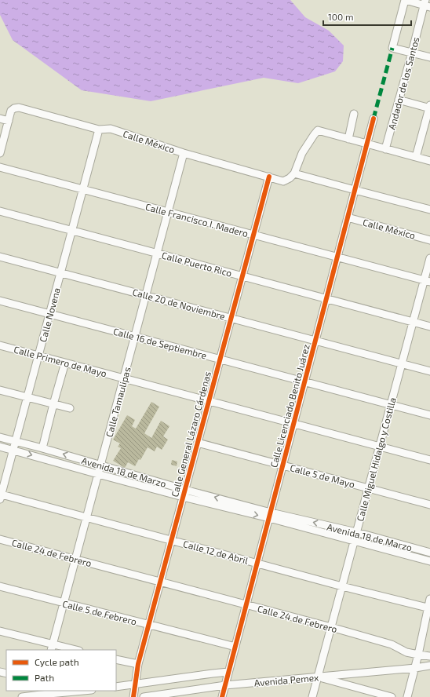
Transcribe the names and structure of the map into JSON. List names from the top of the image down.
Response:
{
  "streets": {
    "street": [
      "Andador de los Santos",
      "Calle México",
      "Calle Francisco I. Madero",
      "Calle Puerto Rico",
      "Calle 20 de Noviembre",
      "Calle Novena",
      "Calle 16 de Septiembre",
      "Calle Primero de Mayo",
      "Calle Tamaulipas",
      "Calle Licenciado Benito Juárez",
      "Calle General Lázaro Cárdenas",
      "Calle Miguel Hidalgo y Costilla",
      "Avenida 18 de Marzo",
      "Calle 5 de Mayo",
      "Calle 12 de Abril",
      "Calle 24 de Febrero",
      "Calle 5 de Febrero",
      "Avenida Pemex"
    ]
  },
  "crossings": [
    ["Calle México", "Calle Novena"],
    ["Calle México", "Calle Tamaulipas"],
    ["Calle México", "Calle Licenciado Benito Juárez"],
    ["Calle México", "Calle General Lázaro Cárdenas"],
    ["Calle Francisco I. Madero", "Calle Novena"],
    ["Calle Francisco I. Madero", "Calle Tamaulipas"],
    ["Calle Francisco I. Madero", "Calle Licenciado Benito Juárez"],
    ["Calle Francisco I. Madero", "Calle General Lázaro Cárdenas"],
    ["Calle Francisco I. Madero", "Calle Miguel Hidalgo y Costilla"],
    ["Calle Puerto Rico", "Calle Novena"],
    ["Calle Puerto Rico", "Calle Tamaulipas"],
    ["Calle Puerto Rico", "Calle Licenciado Benito Juárez"],
    ["Calle Puerto Rico", "Calle General Lázaro Cárdenas"],
    ["Calle Puerto Rico", "Calle Miguel Hidalgo y Costilla"],
    ["Calle 20 de Noviembre", "Calle Novena"],
    ["Calle 20 de Noviembre", "Calle Tamaulipas"],
    ["Calle 20 de Noviembre", "Calle Licenciado Benito Juárez"],
    ["Calle 20 de Noviembre", "Calle General Lázaro Cárdenas"],
    ["Calle 20 de Noviembre", "Calle Miguel Hidalgo y Costilla"],
    ["Calle Novena", "Calle 16 de Septiembre"],
    ["Calle Novena", "Calle Primero de Mayo"],
    ["Calle Novena", "Avenida 18 de Marzo"],
    ["Calle Novena", "Calle 12 de Abril"],
    ["Calle 16 de Septiembre", "Calle Tamaulipas"],
    ["Calle 16 de Septiembre", "Calle Licenciado Benito Juárez"],
    ["Calle 16 de Septiembre", "Calle General Lázaro Cárdenas"],
    ["Calle 16 de Septiembre", "Calle Miguel Hidalgo y Costilla"],
    ["Calle Primero de Mayo", "Calle Tamaulipas"],
    ["Calle Primero de Mayo", "Calle Licenciado Benito Juárez"],
    ["Calle Primero de Mayo", "Calle General Lázaro Cárdenas"],
    ["Calle Primero de Mayo", "Calle Miguel Hidalgo y Costilla"],
    ["Calle Tamaulipas", "Avenida 18 de Marzo"],
    ["Calle Tamaulipas", "Calle 12 de Abril"],
    ["Calle Tamaulipas", "Calle 24 de Febrero"],
    ["Calle Tamaulipas", "Calle 5 de Febrero"],
    ["Calle Licenciado Benito Juárez", "Avenida 18 de Marzo"],
    ["Calle Licenciado Benito Juárez", "Calle 5 de Mayo"],
    ["Calle Licenciado Benito Juárez", "Calle 12 de Abril"],
    ["Calle Licenciado Benito Juárez", "Calle 24 de Febrero"],
    ["Calle Licenciado Benito Juárez", "Calle 5 de Febrero"],
    ["Calle Licenciado Benito Juárez", "Avenida Pemex"],
    ["Calle General Lázaro Cárdenas", "Avenida 18 de Marzo"],
    ["Calle General Lázaro Cárdenas", "Calle 5 de Mayo"],
    ["Calle General Lázaro Cárdenas", "Calle 12 de Abril"],
    ["Calle General Lázaro Cárdenas", "Calle 24 de Febrero"],
    ["Calle General Lázaro Cárdenas", "Calle 5 de Febrero"],
    ["Calle Miguel Hidalgo y Costilla", "Avenida 18 de Marzo"],
    ["Calle Miguel Hidalgo y Costilla", "Calle 5 de Mayo"],
    ["Calle Miguel Hidalgo y Costilla", "Calle 12 de Abril"],
    ["Calle Miguel Hidalgo y Costilla", "Calle 24 de Febrero"],
    ["Calle Miguel Hidalgo y Costilla", "Avenida Pemex"]
  ],
  "legend": ["Cycle path", "Path"],
  "scale_bar": "100 m"
}
